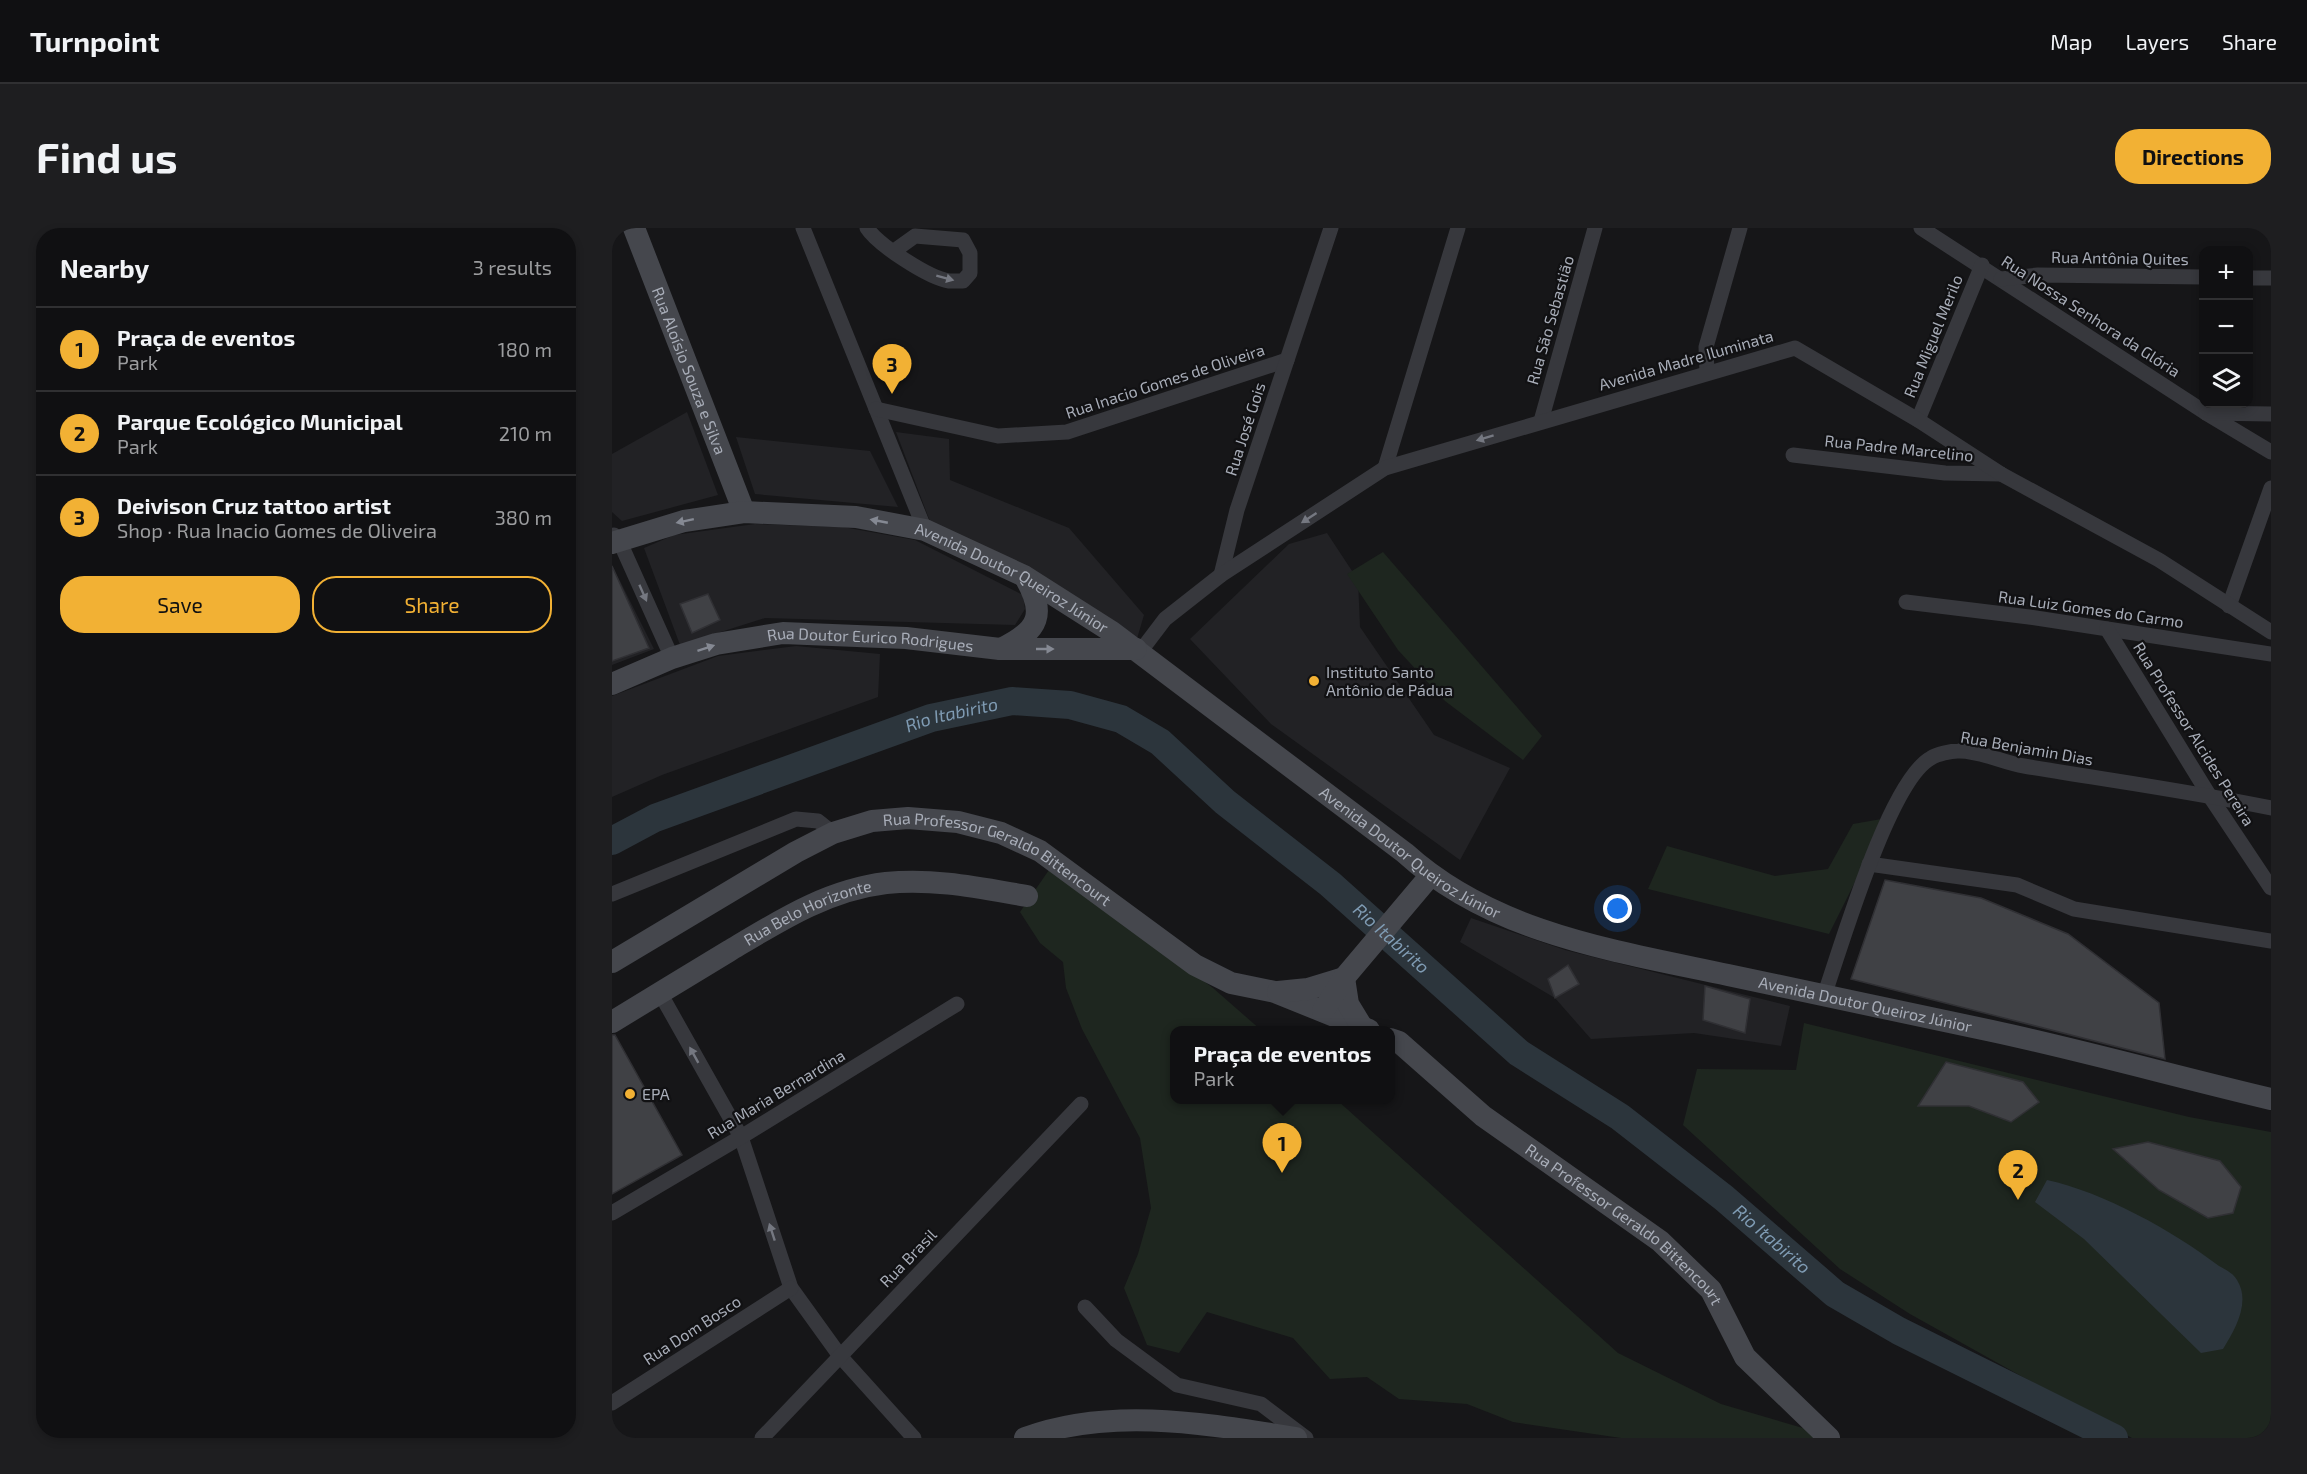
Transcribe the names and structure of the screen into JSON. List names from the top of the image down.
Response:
{
  "streets": {
    "main road": [
      "Rua Aloísio Souza e Silva",
      "Avenida Doutor Queiroz Júnior",
      "Rua Doutor Eurico Rodrigues",
      "Rua Professor Geraldo Bittencourt",
      "Rua Belo Horizonte"
    ],
    "street": [
      "Rua Antônia Quites",
      "Rua Nossa Senhora da Glória",
      "Rua São Sebastião",
      "Rua Miguel Merilo",
      "Avenida Madre Iluminata",
      "Rua Inacio Gomes de Oliveira",
      "Rua José Gois",
      "Rua Padre Marcelino",
      "Rua Luiz Gomes do Carmo",
      "Rua Professor Alcides Pereira",
      "Rua Benjamin Dias",
      "Rua Maria Bernardina",
      "Rua Brasil",
      "Rua Dom Bosco"
    ]
  },
  "crossings": [
    ["Rua Antônia Quites", "Rua Nossa Senhora da Glória"],
    ["Rua Nossa Senhora da Glória", "Rua Miguel Merilo"],
    ["Rua São Sebastião", "Avenida Madre Iluminata"],
    ["Rua Miguel Merilo", "Avenida Madre Iluminata"],
    ["Avenida Madre Iluminata", "Rua José Gois"],
    ["Avenida Madre Iluminata", "Rua Padre Marcelino"],
    ["Avenida Madre Iluminata", "Avenida Doutor Queiroz Júnior"],
    ["Avenida Madre Iluminata", "Rua Doutor Eurico Rodrigues"],
    ["Rua Aloísio Souza e Silva", "Avenida Doutor Queiroz Júnior"],
    ["Rua Inacio Gomes de Oliveira", "Rua José Gois"],
    ["Avenida Doutor Queiroz Júnior", "Rua Doutor Eurico Rodrigues"],
    ["Avenida Doutor Queiroz Júnior", "Rua Benjamin Dias"],
    ["Rua Luiz Gomes do Carmo", "Rua Professor Alcides Pereira"],
    ["Rua Professor Alcides Pereira", "Rua Benjamin Dias"]
  ],
  "one_way": ["Rua Doutor Eurico Rodrigues"],
  "water": ["Rio Itabirito"],
  "places": ["Instituto Santo Antônio de Pádua", "EPA"],
  "page": {
    "header": "Turnpoint",
    "nav": ["Map", "Layers", "Share"],
    "buttons": [
      "Directions",
      ["Save", "Share"]
    ],
    "title": "Find us",
    "heading": ["Nearby", "3 results"],
    "map_buttons": ["+", "−"],
    "list": [
      {
        "mark": "1",
        "name": "Praça de eventos",
        "note": "Park",
        "value": "180 m"
      },
      {
        "mark": "2",
        "name": "Parque Ecológico Municipal",
        "note": "Park",
        "value": "210 m"
      },
      {
        "mark": "3",
        "name": "Deivison Cruz tattoo artist",
        "note": "Shop · Rua Inacio Gomes de Oliveira",
        "value": "380 m"
      }
    ],
    "pins": ["3", "1", "2"],
    "popup": ["Praça de eventos", "Park"]
  }
}
